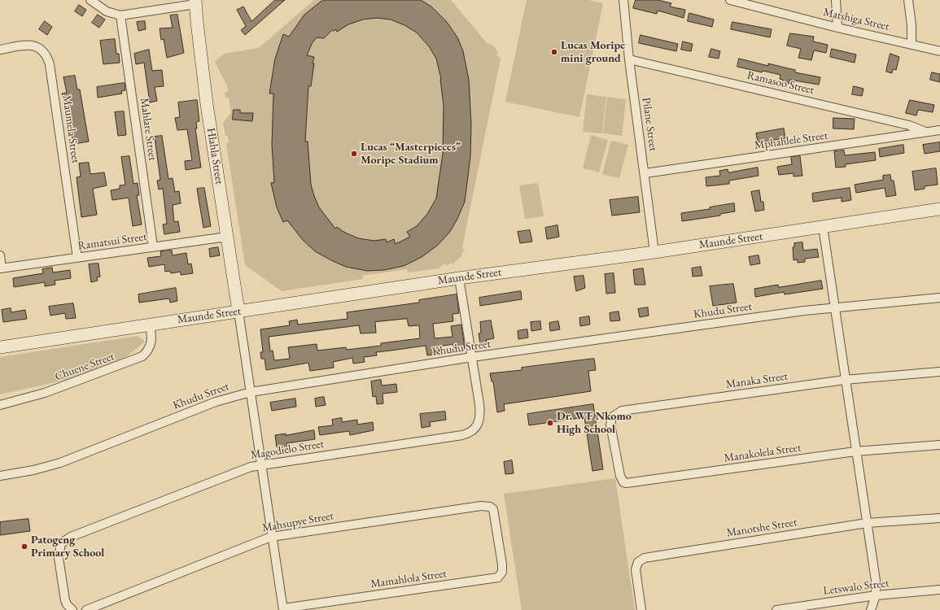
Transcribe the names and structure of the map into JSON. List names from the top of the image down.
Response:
{
  "streets": {
    "street": [
      "Matshiga Street",
      "Ramasoo Street",
      "Pilane Street",
      "Maumela Street",
      "Mahlare Street",
      "Mphahlele Street",
      "Hlahla Street",
      "Maunde Street",
      "Ramatsui Street",
      "Khudu Street",
      "Chuene Street",
      "Manaka Street",
      "Magodielo Street",
      "Manakolela Street",
      "Mahsupye Street",
      "Manotshe Street",
      "Mamahlola Street",
      "Letswalo Street"
    ]
  },
  "crossings": [
    ["Ramasoo Street", "Pilane Street"],
    ["Ramasoo Street", "Mphahlele Street"],
    ["Pilane Street", "Mphahlele Street"],
    ["Pilane Street", "Maunde Street"],
    ["Maumela Street", "Ramatsui Street"],
    ["Mahlare Street", "Ramatsui Street"],
    ["Hlahla Street", "Maunde Street"],
    ["Hlahla Street", "Ramatsui Street"],
    ["Maunde Street", "Chuene Street"],
    ["Maunde Street", "Magodielo Street"],
    ["Khudu Street", "Magodielo Street"],
    ["Manaka Street", "Manakolela Street"],
    ["Mahsupye Street", "Mamahlola Street"]
  ],
  "places": [
    "Lucas Moripe mini ground",
    "Lucas “Masterpieces” Moripe Stadium",
    "Dr. WF Nkomo High School",
    "Patogeng Primary School"
  ]
}
